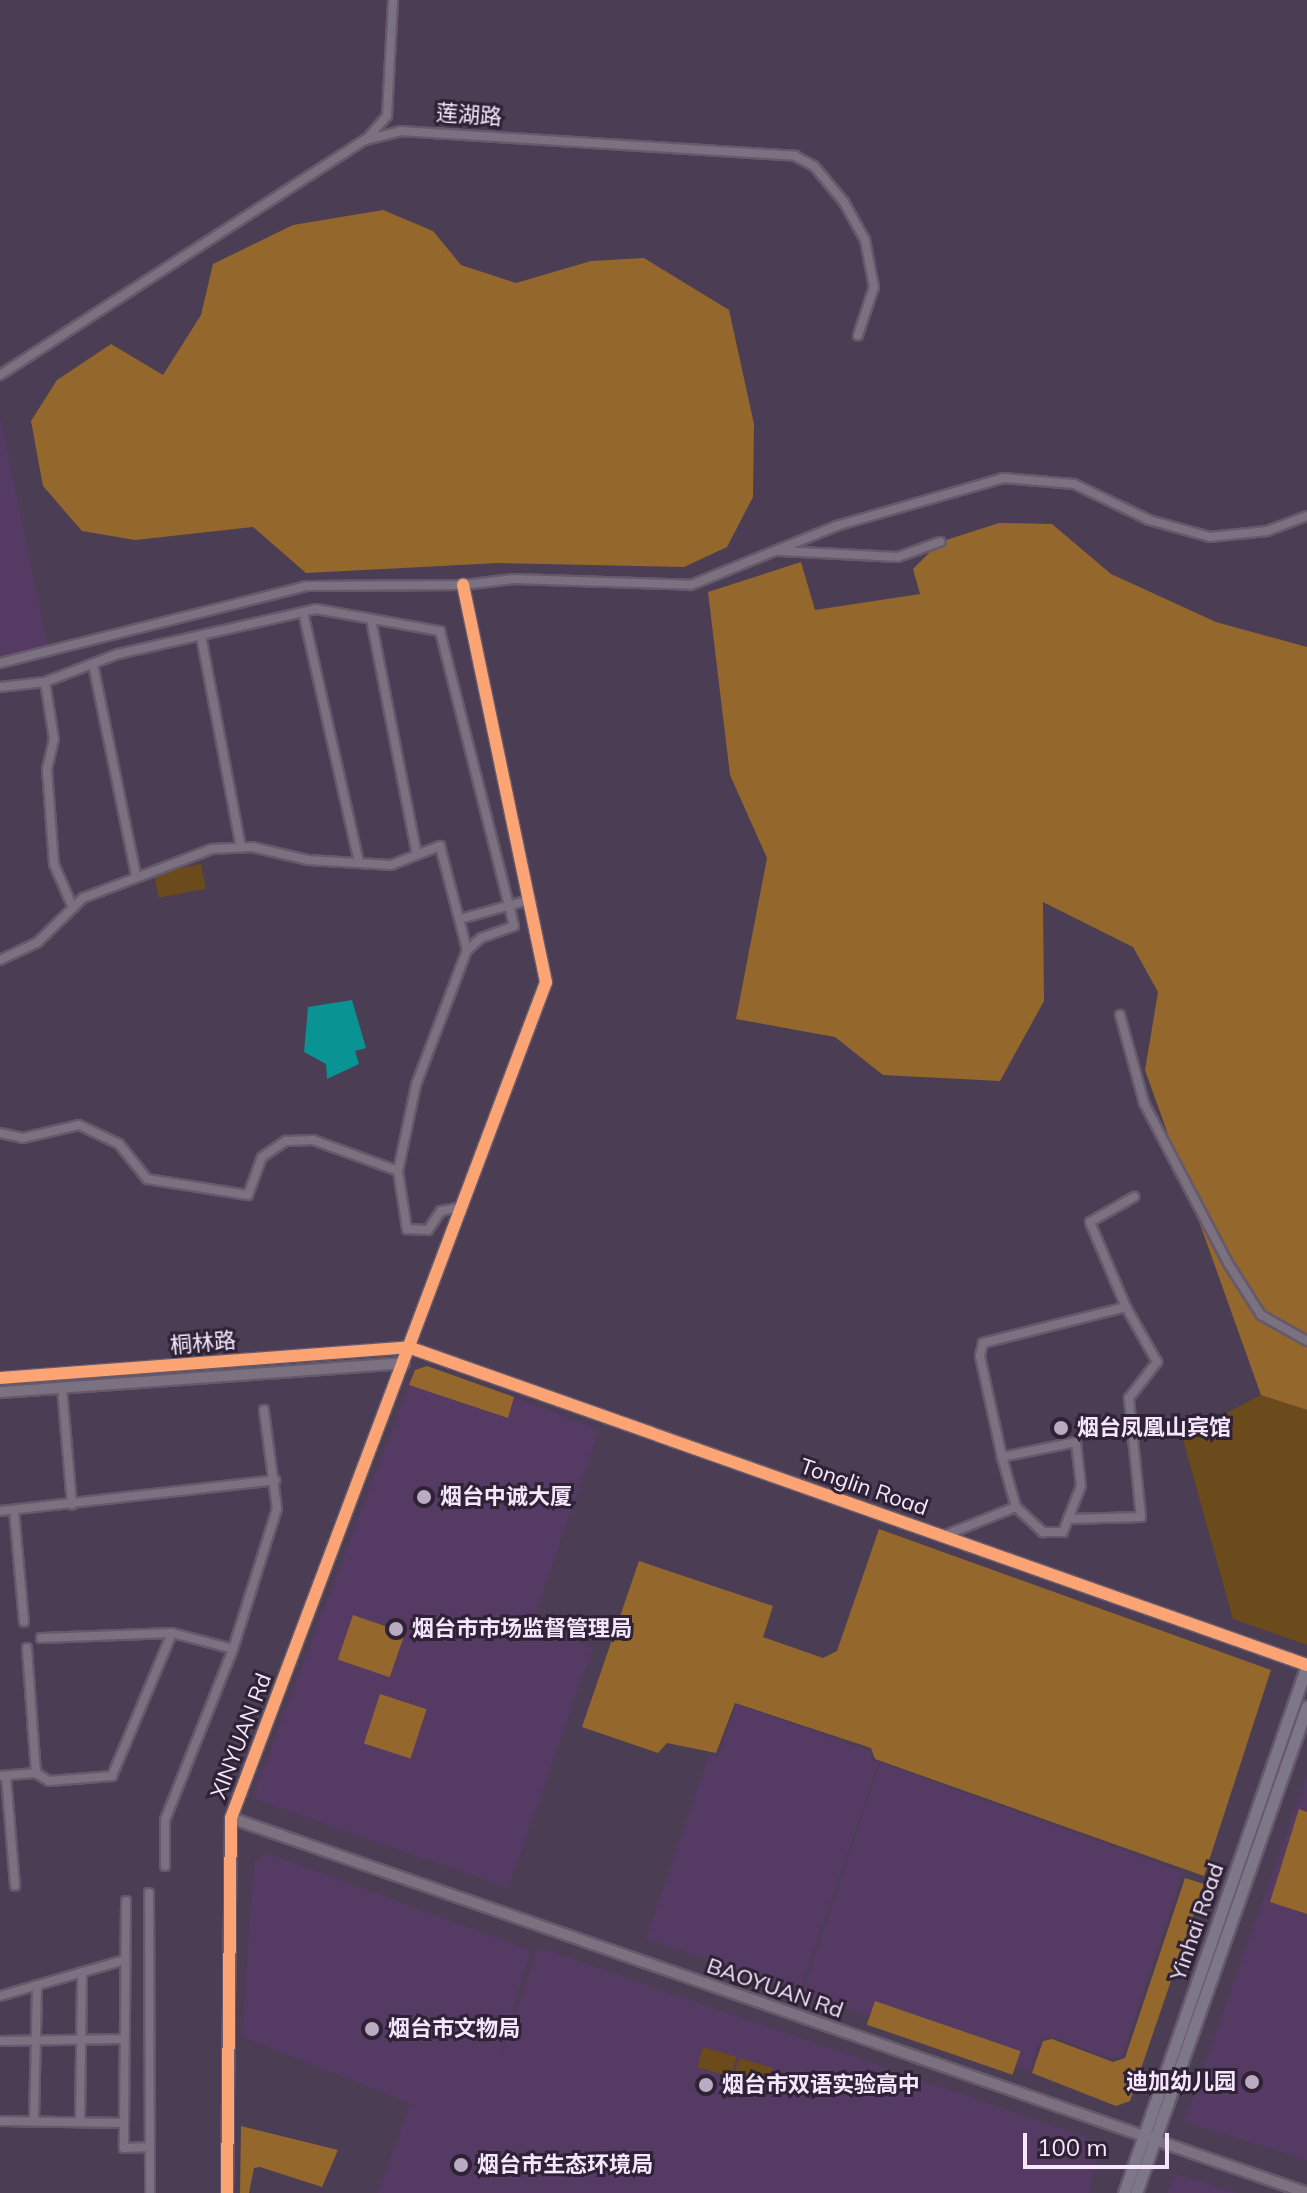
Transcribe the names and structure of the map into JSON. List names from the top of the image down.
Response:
{
  "streets": {
    "main road": ["Yinhai Road"],
    "street": [
      "莲湖路",
      "桐林路",
      "Tonglin Road",
      "XINYUAN Rd",
      "BAOYUAN Rd"
    ]
  },
  "crossings": [
    ["桐林路", "Tonglin Road"],
    ["桐林路", "XINYUAN Rd"],
    ["Tonglin Road", "XINYUAN Rd"],
    ["Tonglin Road", "Yinhai Road"],
    ["XINYUAN Rd", "BAOYUAN Rd"],
    ["Yinhai Road", "BAOYUAN Rd"]
  ],
  "places": [
    "烟台凤凰山宾馆",
    "烟台中诚大厦",
    "烟台市市场监督管理局",
    "烟台市文物局",
    "迪加幼儿园",
    "烟台市双语实验高中",
    "烟台市生态环境局"
  ],
  "scale_bar": "100 m"
}
